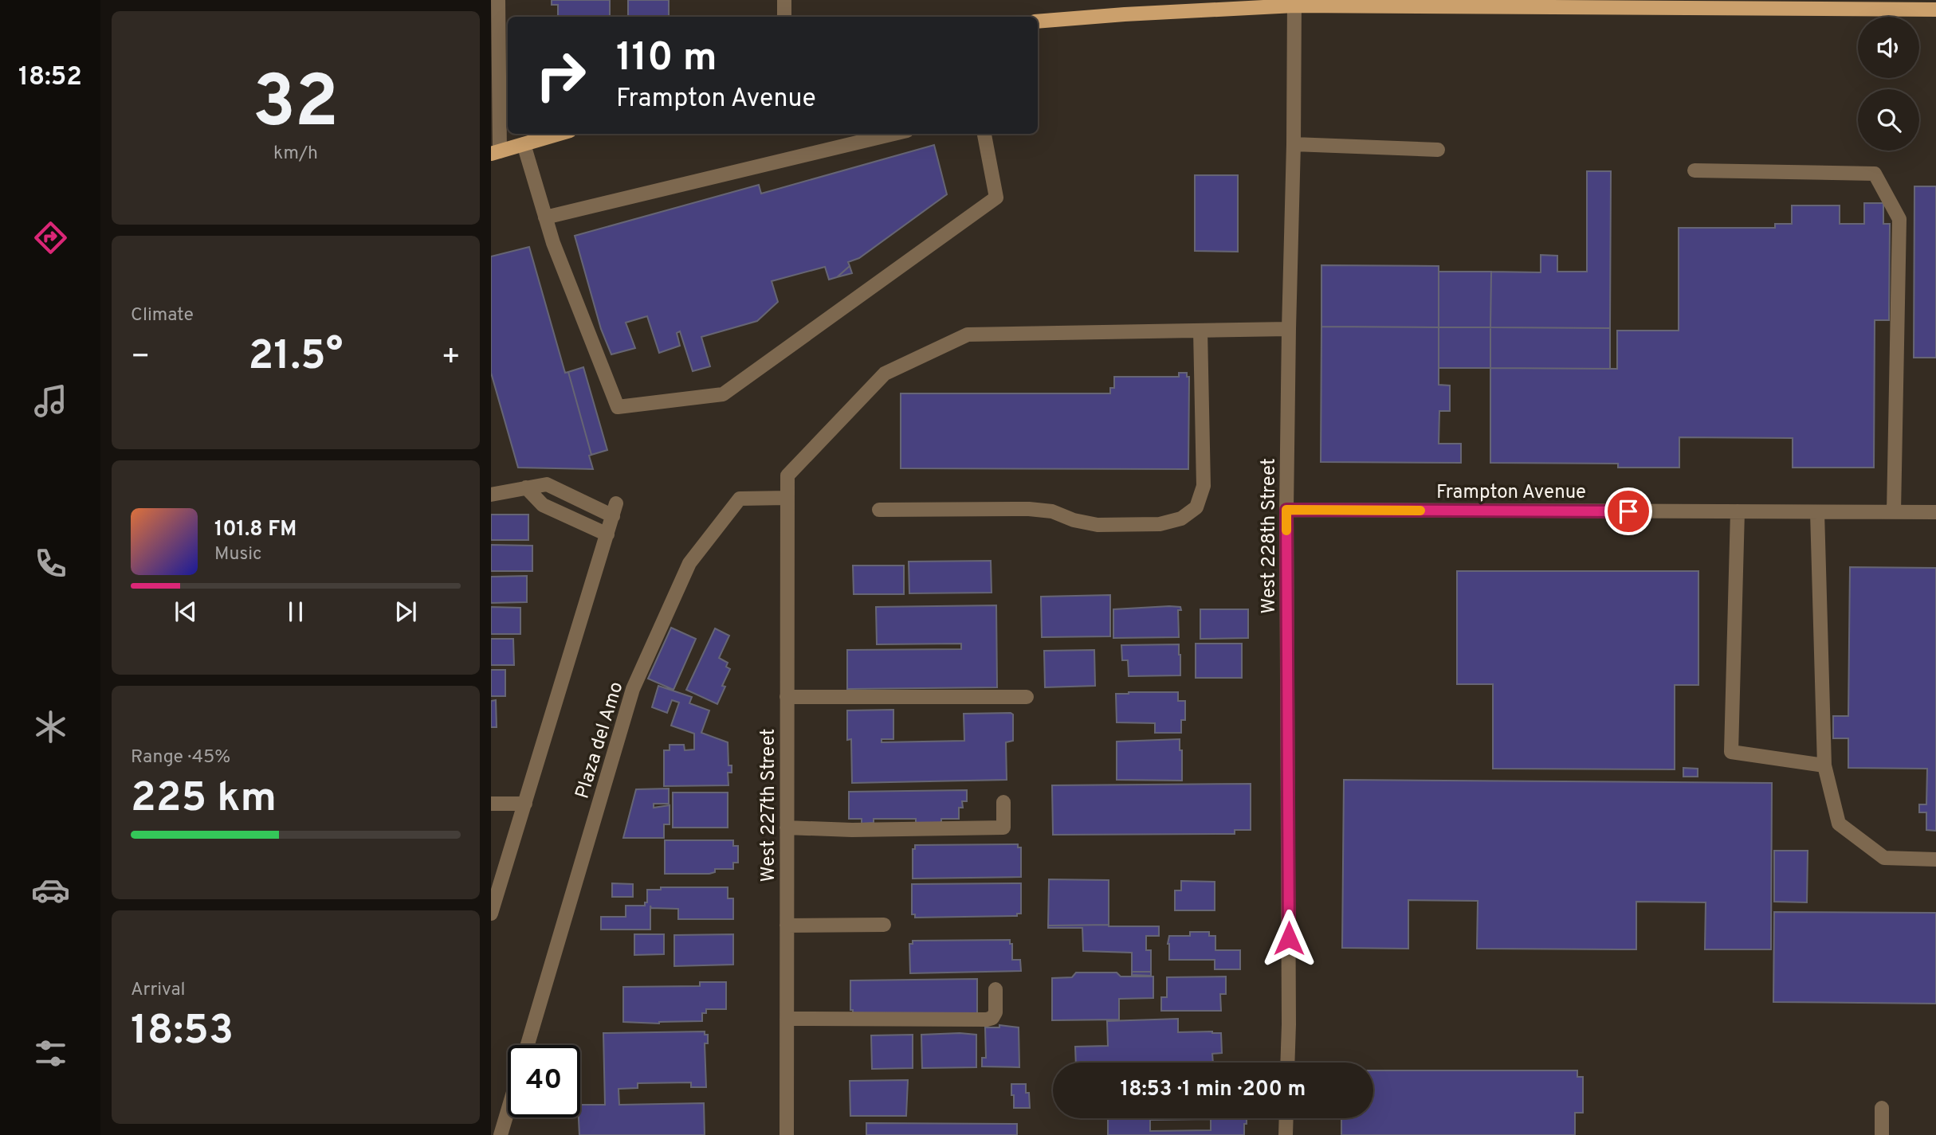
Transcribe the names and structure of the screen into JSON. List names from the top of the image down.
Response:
{
  "streets": {
    "street": [
      "Frampton Avenue",
      "West 228th Street",
      "Plaza del Amo",
      "West 227th Street"
    ]
  },
  "crossings": [
    ["Frampton Avenue", "West 228th Street"],
    ["Plaza del Amo", "West 227th Street"]
  ],
  "page": {
    "tabs": "18:52",
    "tile": [
      ["32", "km/h"],
      "Climate",
      ["Range · 45%", "225 km"],
      ["Arrival", "18:53"]
    ],
    "turn": ["110 m", "Frampton Avenue"],
    "heat": ["−", "21.5°", "+"],
    "song": ["101.8 FM", "Music"],
    "limit": "40",
    "trip": "18:53 · 1 min · 200 m"
  }
}
